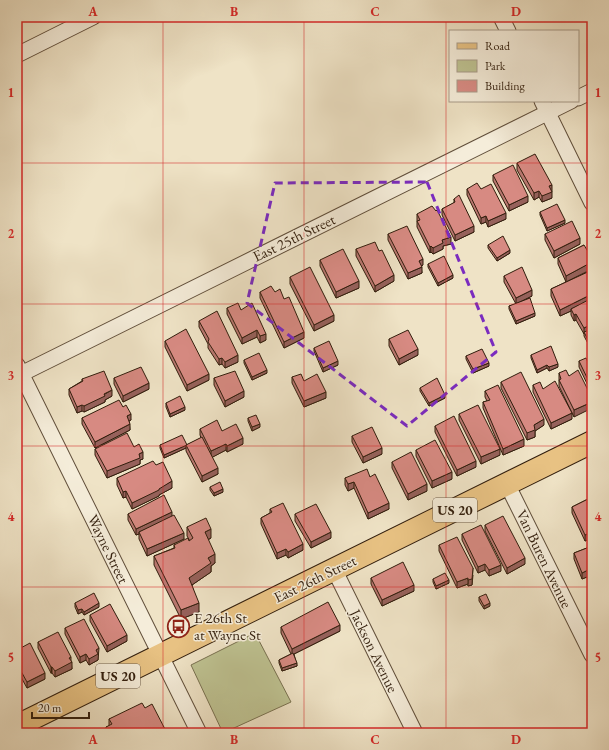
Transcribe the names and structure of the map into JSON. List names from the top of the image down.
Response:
{
  "streets": {
    "main road": ["US 20", "East 26th Street"],
    "street": [
      "East 25th Street",
      "Wayne Street",
      "Van Buren Avenue",
      "Jackson Avenue"
    ]
  },
  "crossings": [
    ["East 25th Street", "Wayne Street"],
    ["Wayne Street", "East 26th Street"],
    ["Van Buren Avenue", "East 26th Street"],
    ["East 26th Street", "Jackson Avenue"]
  ],
  "places": {
    "bus stop": ["E 26th St at Wayne St"]
  },
  "legend": ["Road", "Park", "Building"],
  "scale_bar": "20 m",
  "grid": {
    "columns": [
      "A",
      "B",
      "C",
      "D"
    ],
    "rows": [
      "1",
      "2",
      "3",
      "4",
      "5"
    ]
  }
}
